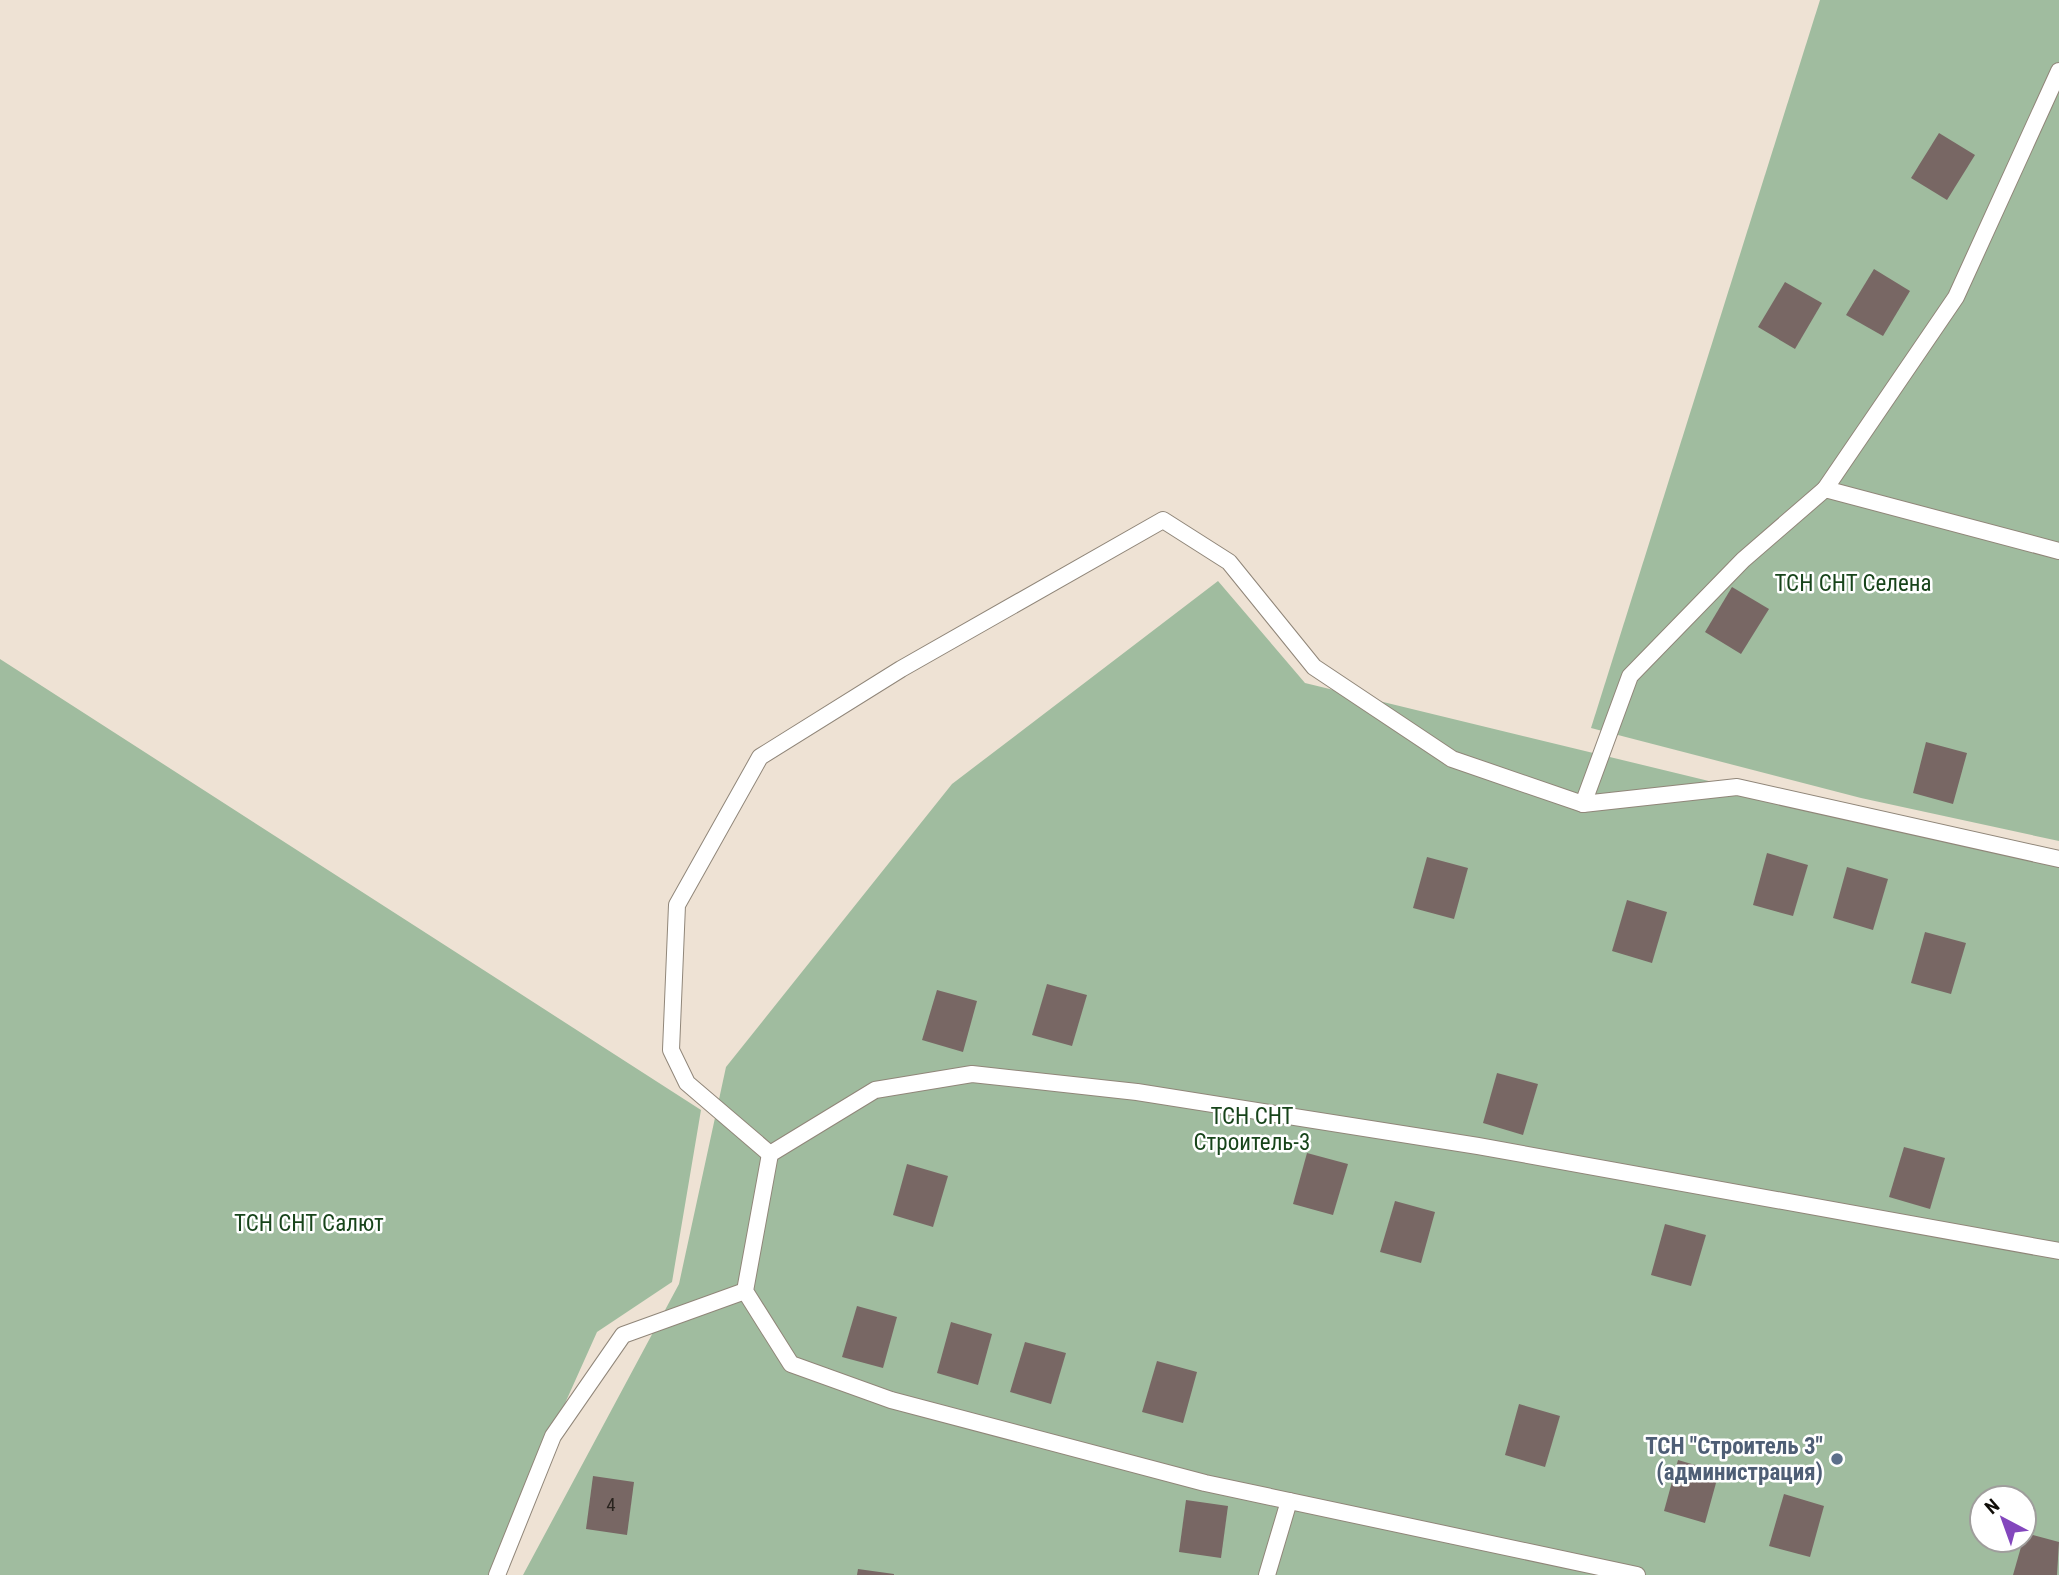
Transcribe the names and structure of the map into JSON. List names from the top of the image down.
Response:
{
  "parks": ["ТСН СНТ Селена", "ТСН СНТ Строитель-3", "ТСН СНТ Салют"],
  "places": ["ТСН \"Строитель 3\" (администрация)"],
  "house_numbers": ["4"],
  "north": "top left"
}
